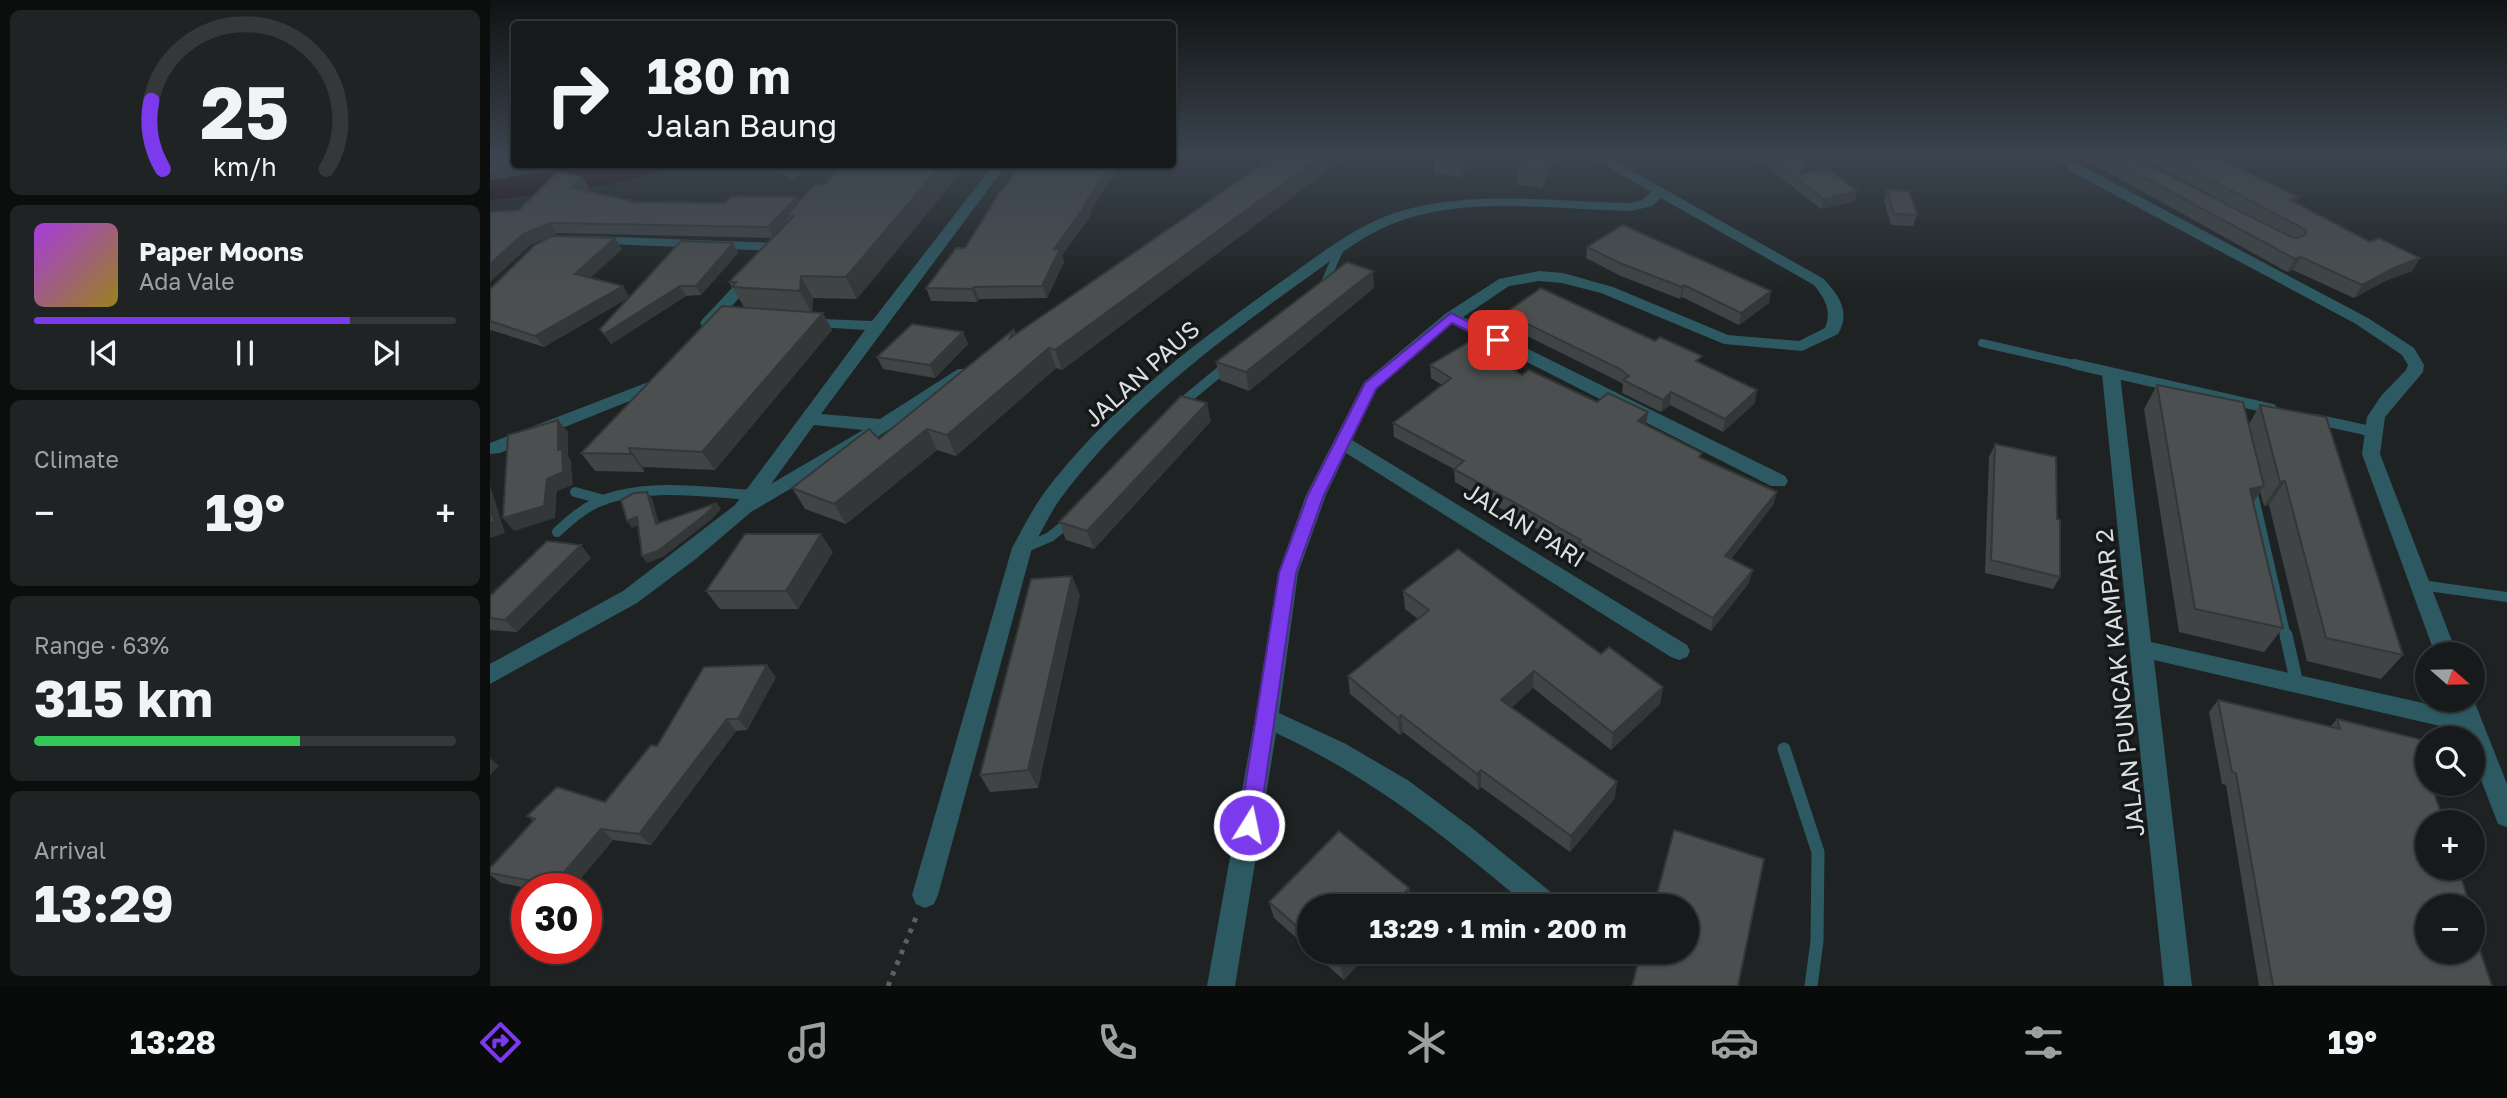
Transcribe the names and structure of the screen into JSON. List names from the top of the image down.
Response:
{
  "streets": {
    "street": ["JALAN PAUS", "JALAN PARI", "JALAN PUNCAK KAMPAR 2"]
  },
  "north": "right",
  "page": {
    "turn": ["180 m", "Jalan Baung"],
    "song": ["Paper Moons", "Ada Vale"],
    "tile": [
      "Climate",
      ["Range · 63%", "315 km"],
      ["Arrival", "13:29"]
    ],
    "heat": ["−", "19°", "+"],
    "map_buttons": ["+", "−"],
    "limit": "30",
    "trip": "13:29 · 1 min · 200 m",
    "tabs": ["13:28", "19°"],
    "gauge": ["25", "km/h"]
  }
}
